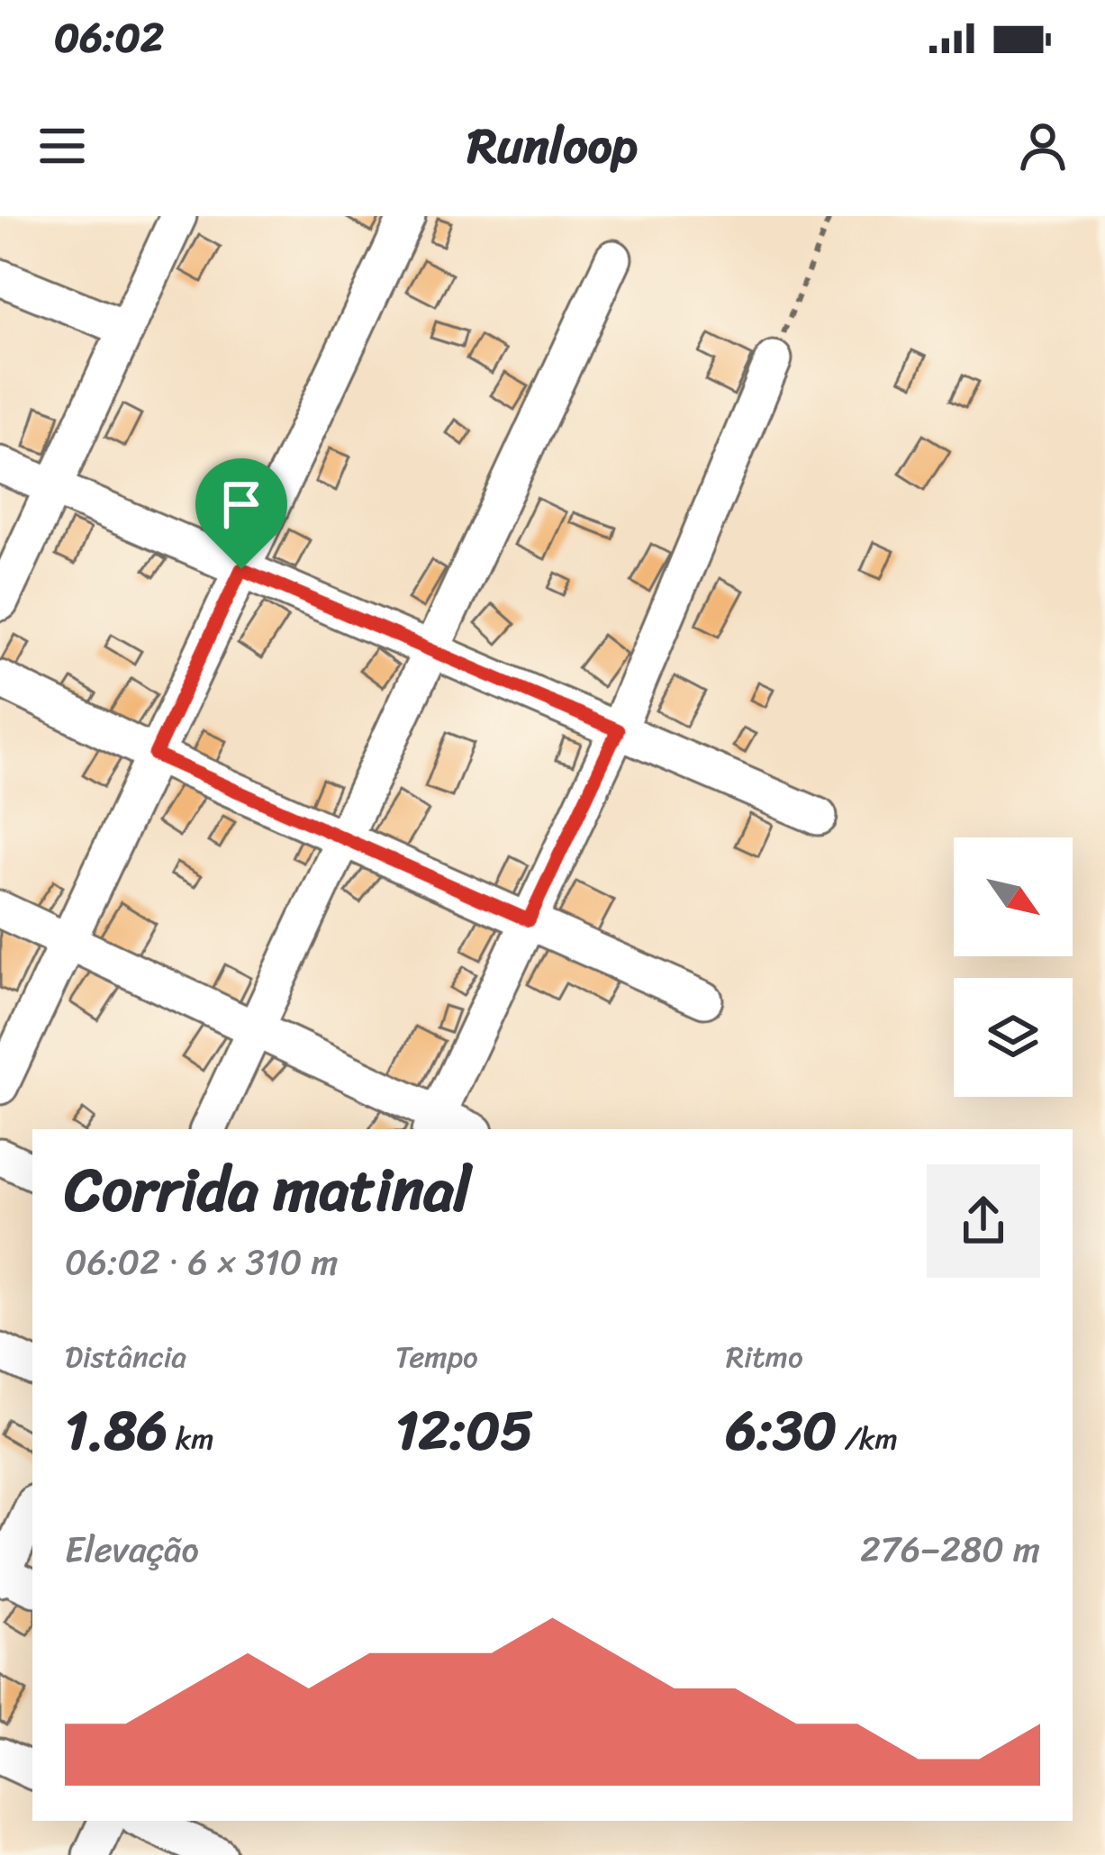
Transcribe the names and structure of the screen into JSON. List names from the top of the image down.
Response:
{
  "north": "bottom right",
  "page": {
    "status": "06:02",
    "header": "Runloop",
    "heading": ["Corrida matinal", "06:02 · 6 × 310 m"],
    "stats": [
      ["Distância", "1.86 km"],
      ["Tempo", "12:05"],
      ["Ritmo", "6:30 /km"]
    ],
    "chart": ["Elevação", "276–280 m"]
  }
}
